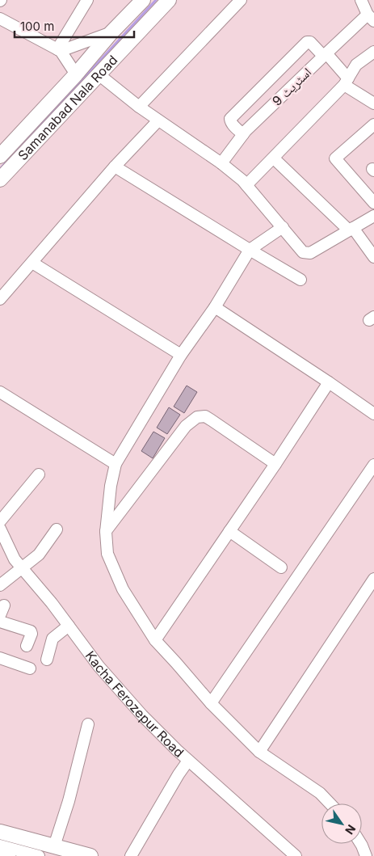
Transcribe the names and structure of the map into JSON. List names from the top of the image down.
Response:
{
  "streets": {
    "main road": ["Samanabad Nala Road"],
    "street": ["اسٹریٹ 9", "Kacha Ferozepur Road"]
  },
  "scale_bar": "100 m",
  "north": "bottom right"
}
